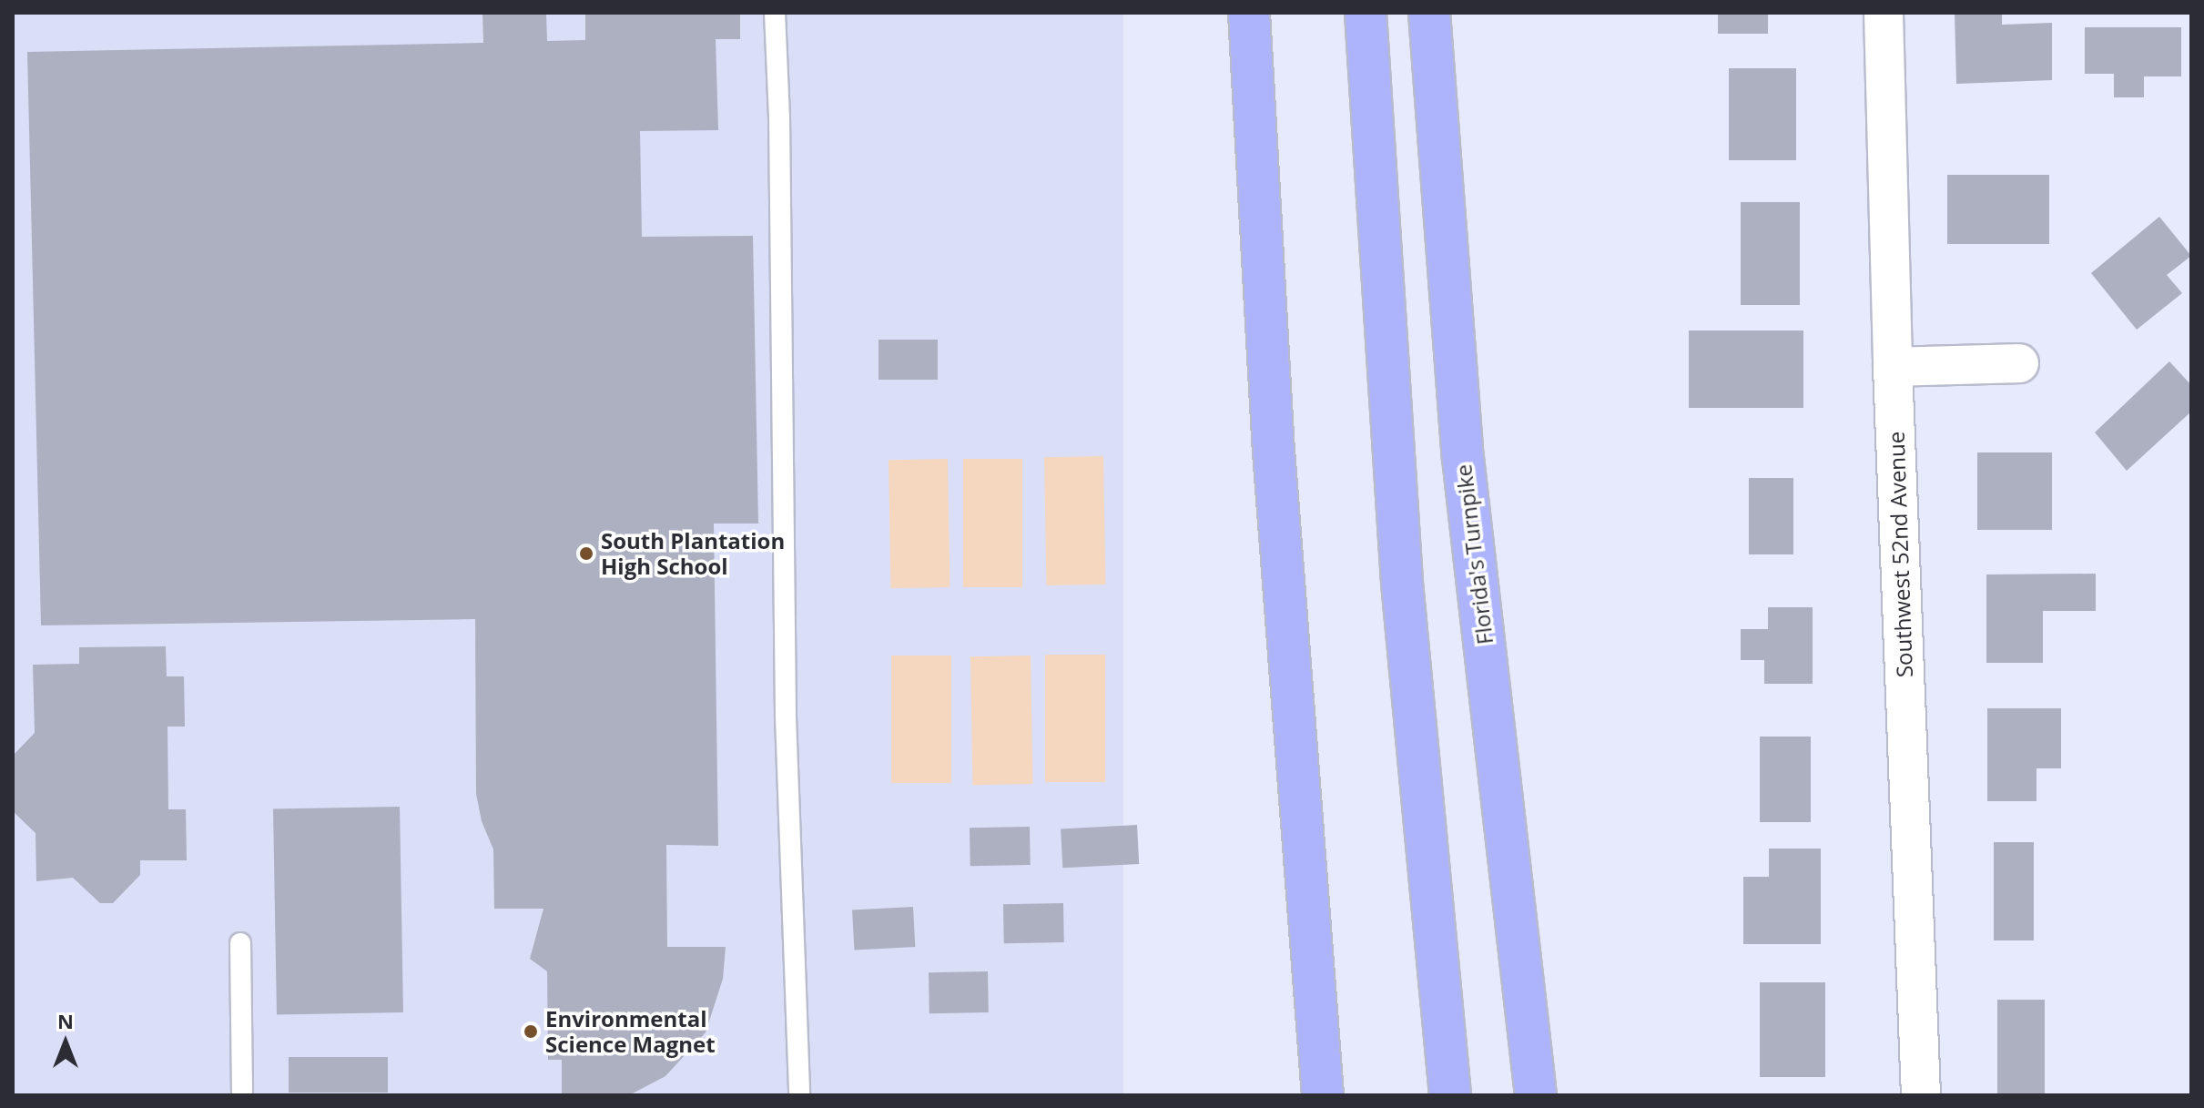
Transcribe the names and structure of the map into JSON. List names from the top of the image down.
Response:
{
  "streets": {
    "highway": ["Florida's Turnpike"],
    "street": ["Southwest 52nd Avenue"]
  },
  "places": ["South Plantation High School", "Environmental Science Magnet"],
  "north": "top"
}
